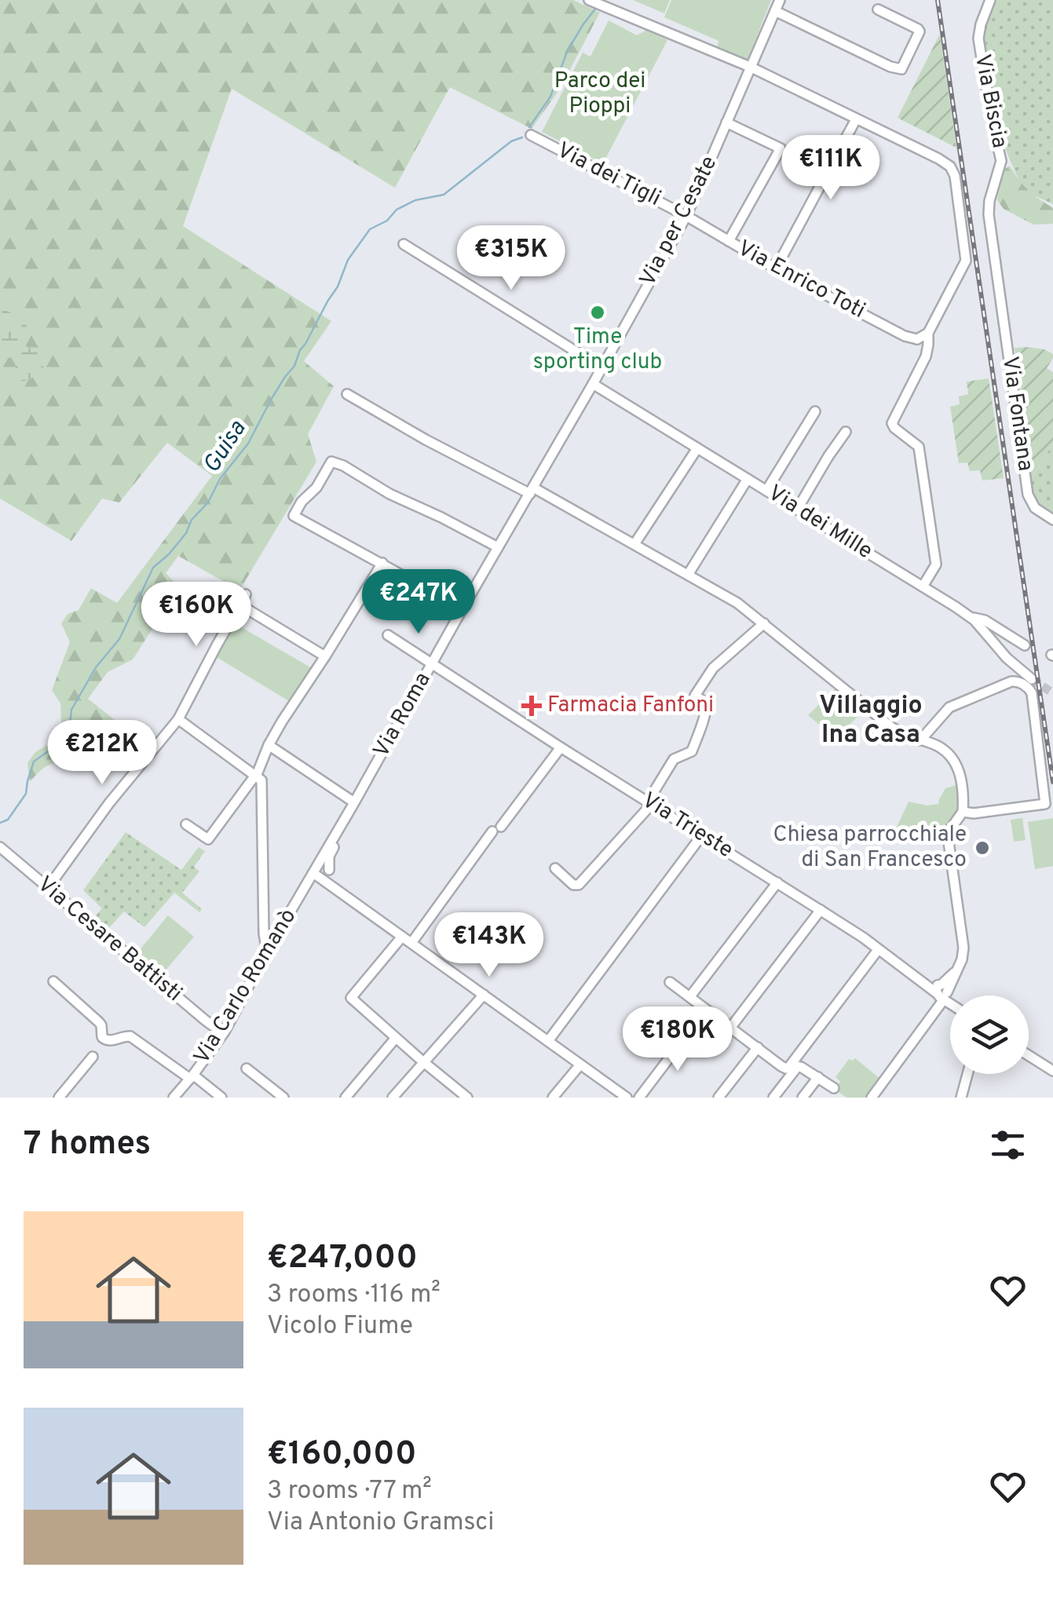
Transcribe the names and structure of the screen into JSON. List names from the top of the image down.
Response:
{
  "streets": {
    "street": [
      "Via Biscia",
      "Via dei Tigli",
      "Via per Cesate",
      "Via Enrico Toti",
      "Via Fontana",
      "Via dei Mille",
      "Via Roma",
      "Via Trieste",
      "Via Cesare Battisti",
      "Via Carlo Romanò"
    ]
  },
  "crossings": [
    ["Via Biscia", "Via Fontana"],
    ["Via dei Tigli", "Via per Cesate"],
    ["Via dei Tigli", "Via Enrico Toti"],
    ["Via per Cesate", "Via Enrico Toti"],
    ["Via per Cesate", "Via dei Mille"],
    ["Via per Cesate", "Via Roma"],
    ["Via Roma", "Via Trieste"],
    ["Via Roma", "Via Carlo Romanò"],
    ["Via Cesare Battisti", "Via Carlo Romanò"]
  ],
  "districts": ["Villaggio Ina Casa"],
  "water": ["Guisa"],
  "parks": ["Parco dei Pioppi"],
  "places": {
    "other": ["Time sporting club", "Chiesa parrocchiale di San Francesco"],
    "health": ["Farmacia Fanfoni"]
  },
  "page": {
    "price": [
      "€111K",
      "€315K",
      "€247K",
      "€160K",
      "€212K",
      "€143K",
      "€180K"
    ],
    "heading": "7 homes",
    "list": [
      {
        "name": "€247,000",
        "note": "3 rooms · 116 m² · Vicolo Fiume"
      },
      {
        "name": "€160,000",
        "note": "3 rooms · 77 m² · Via Antonio Gramsci"
      }
    ]
  }
}
